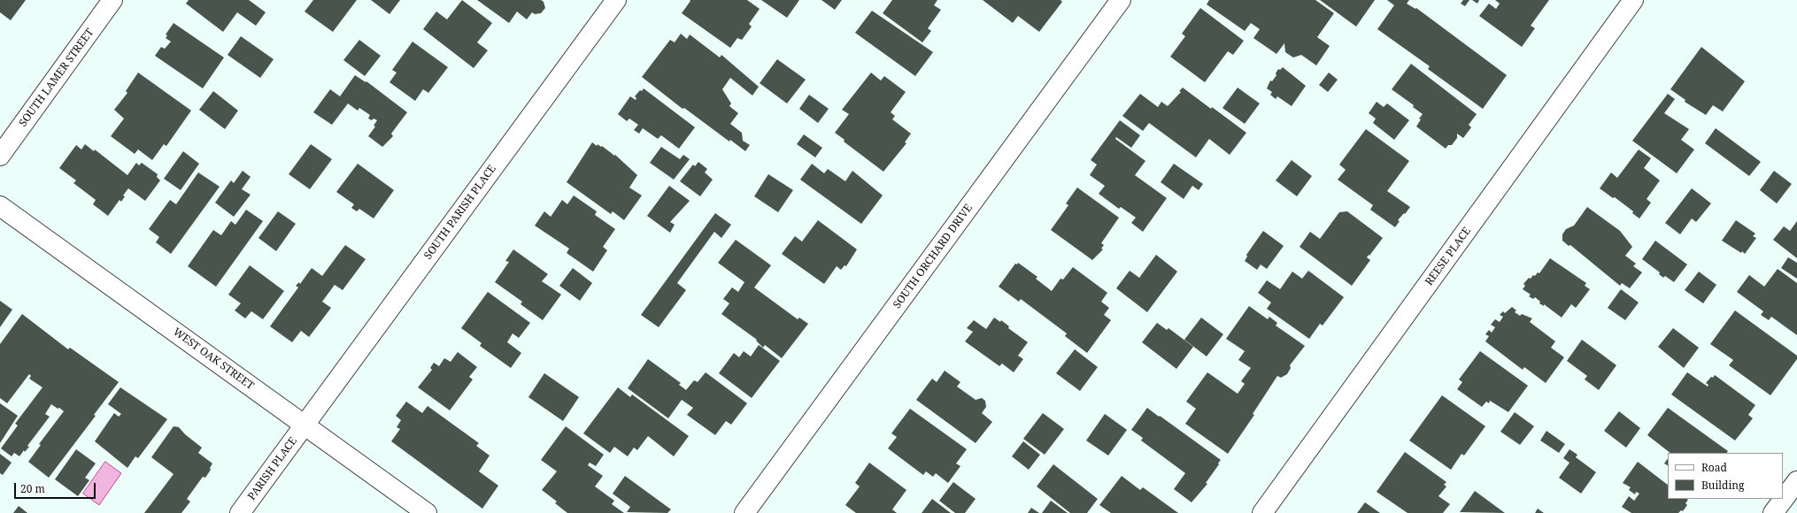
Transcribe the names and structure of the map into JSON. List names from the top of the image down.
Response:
{
  "streets": {
    "street": [
      "SOUTH LAMER STREET",
      "SOUTH PARISH PLACE",
      "SOUTH ORCHARD DRIVE",
      "REESE PLACE",
      "WEST OAK STREET",
      "PARISH PLACE"
    ]
  },
  "crossings": [
    ["SOUTH PARISH PLACE", "WEST OAK STREET"],
    ["SOUTH PARISH PLACE", "PARISH PLACE"],
    ["WEST OAK STREET", "PARISH PLACE"]
  ],
  "legend": ["Road", "Building"],
  "scale_bar": "20 m"
}
